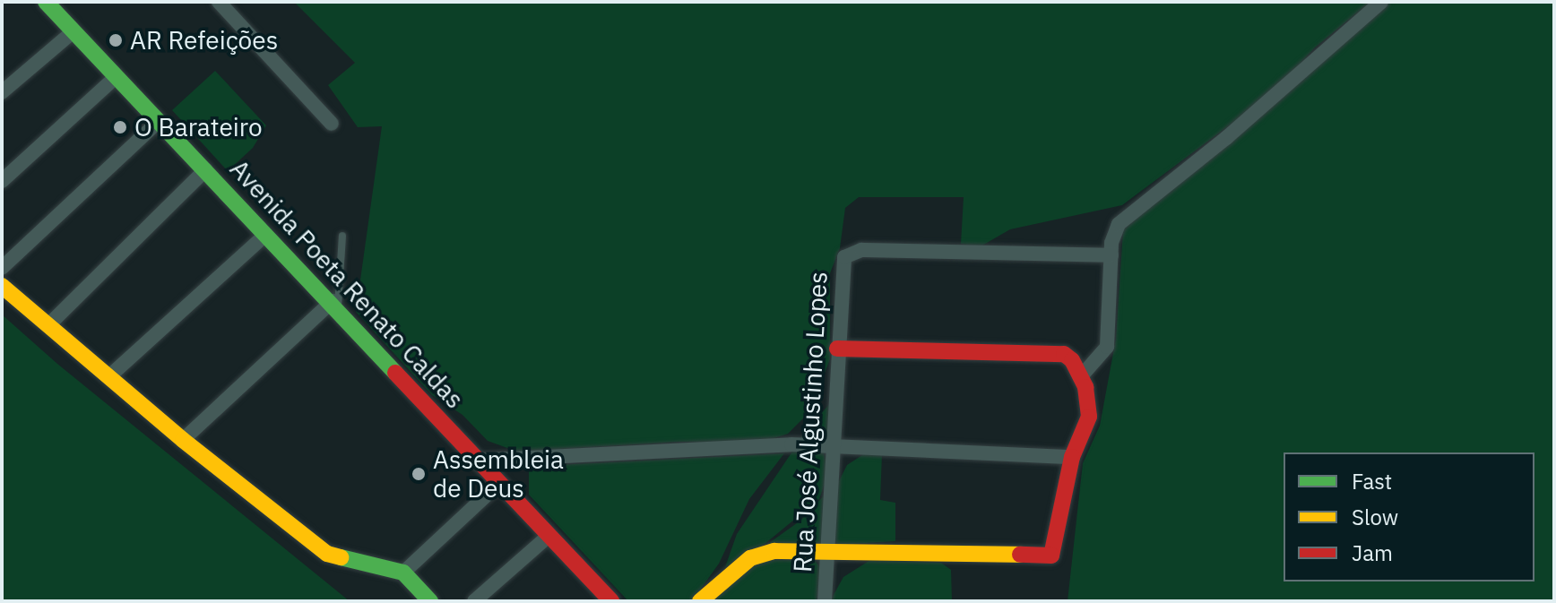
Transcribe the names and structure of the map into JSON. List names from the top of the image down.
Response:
{
  "streets": {
    "street": ["Avenida Poeta Renato Caldas", "Rua José Algustinho Lopes"]
  },
  "places": ["AR Refeições", "O Barateiro", "Assembleia de Deus"],
  "legend": ["Fast", "Slow", "Jam"]
}
